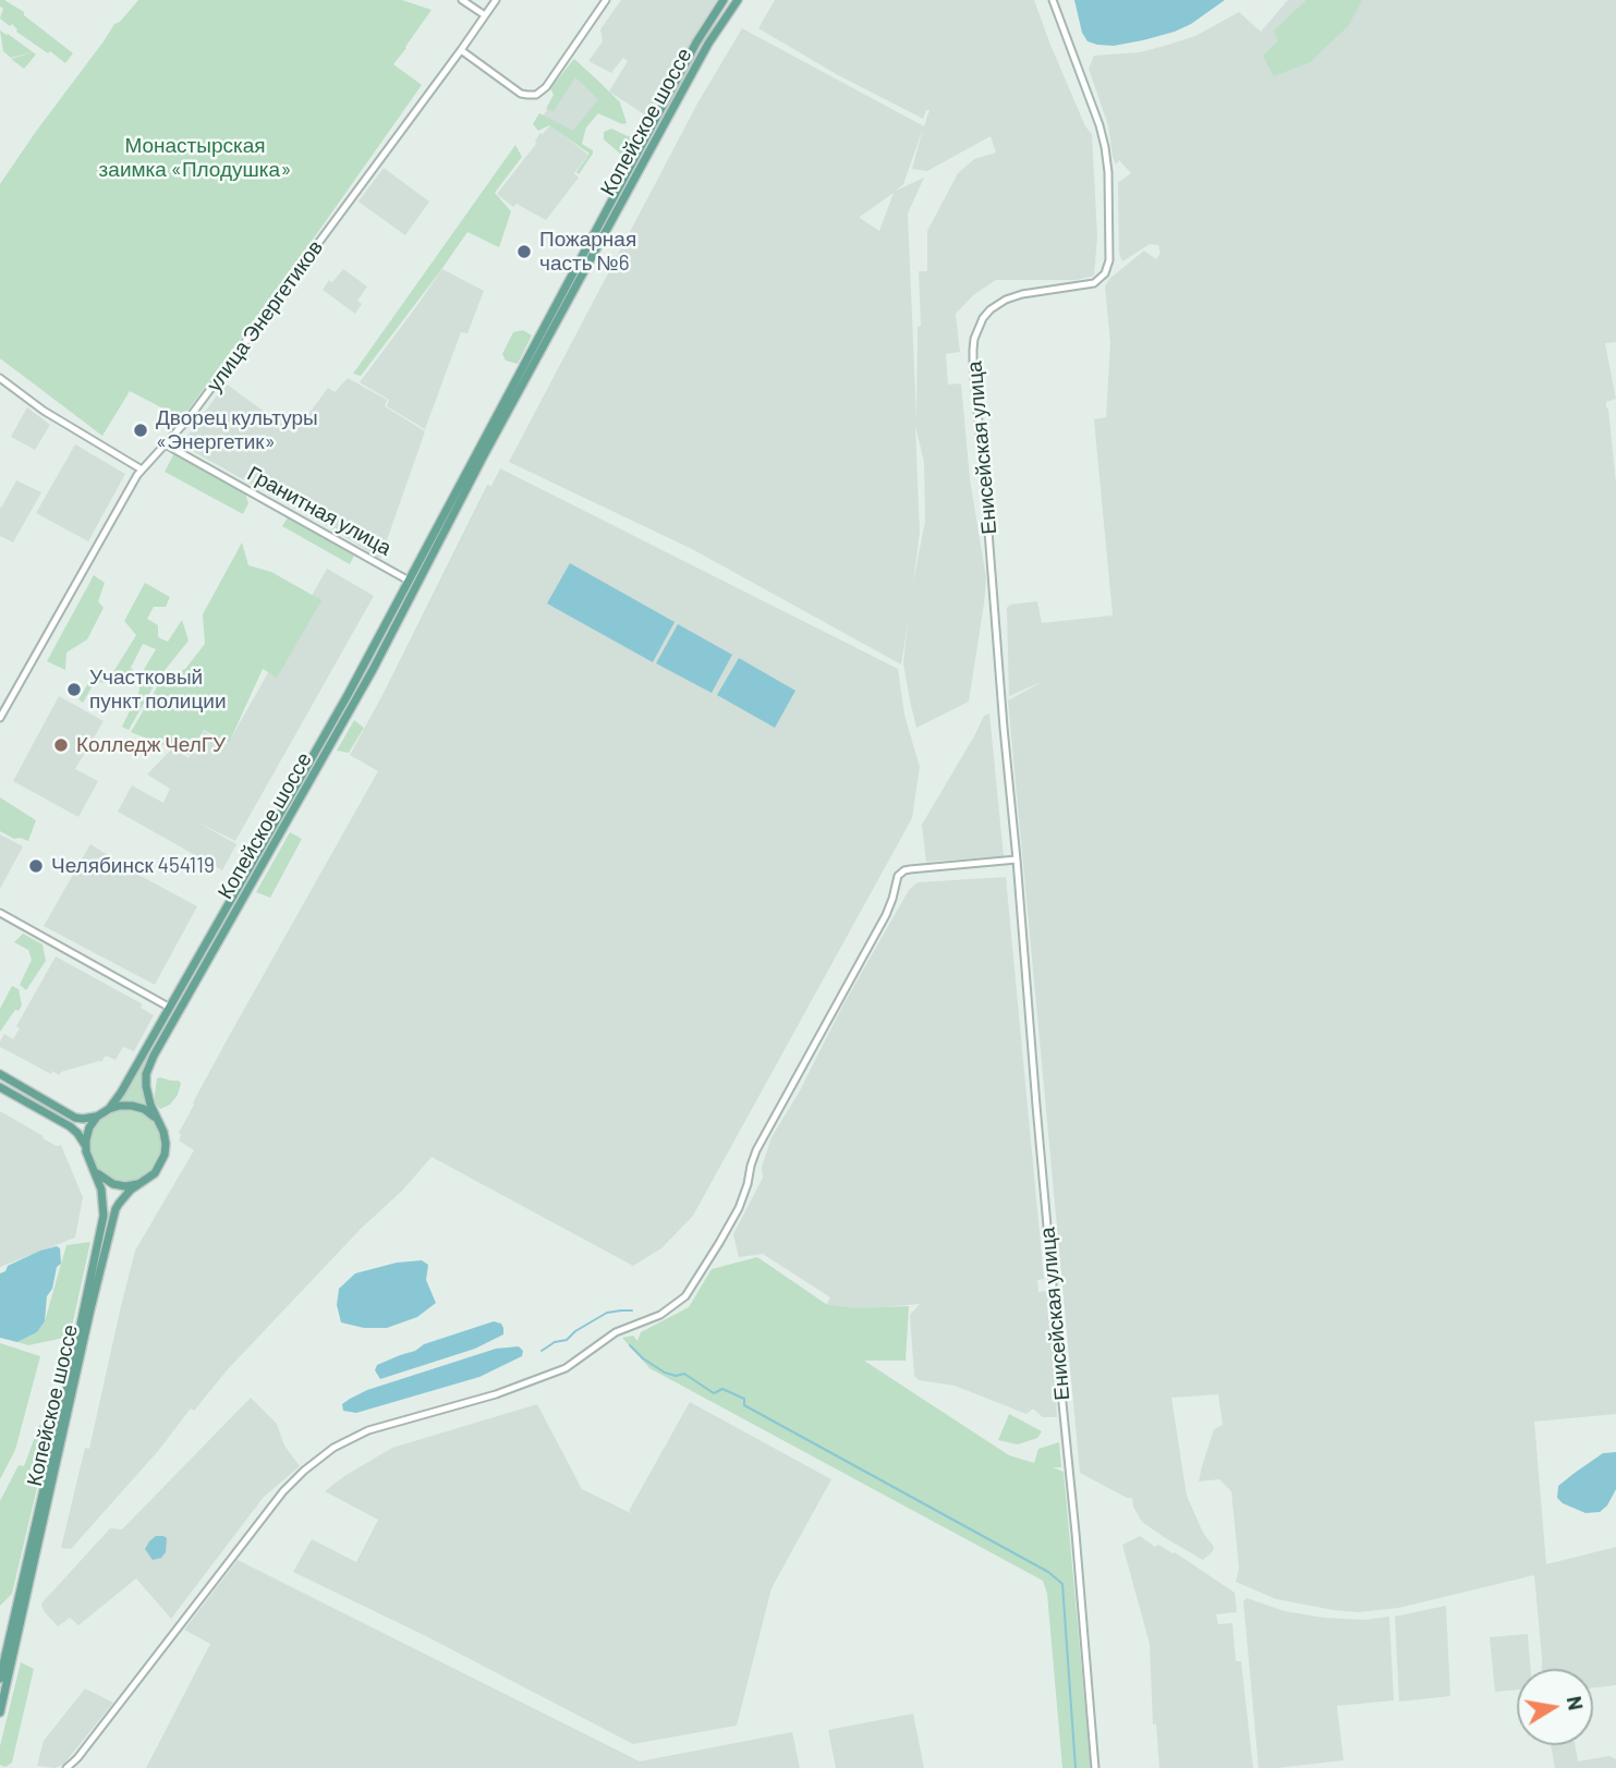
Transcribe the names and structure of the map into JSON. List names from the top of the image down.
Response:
{
  "streets": {
    "main road": ["Копейское шоссе"],
    "street": ["улица Энергетиков", "Енисейская улица", "Гранитная улица"]
  },
  "crossings": [
    ["Копейское шоссе", "Гранитная улица"],
    ["улица Энергетиков", "Гранитная улица"]
  ],
  "parks": ["Монастырская заимка «Плодушка»"],
  "places": [
    "Пожарная часть №6",
    "Дворец культуры «Энергетик»",
    "Участковый пункт полиции",
    "Колледж ЧелГУ",
    "Челябинск 454119"
  ],
  "north": "right"
}
